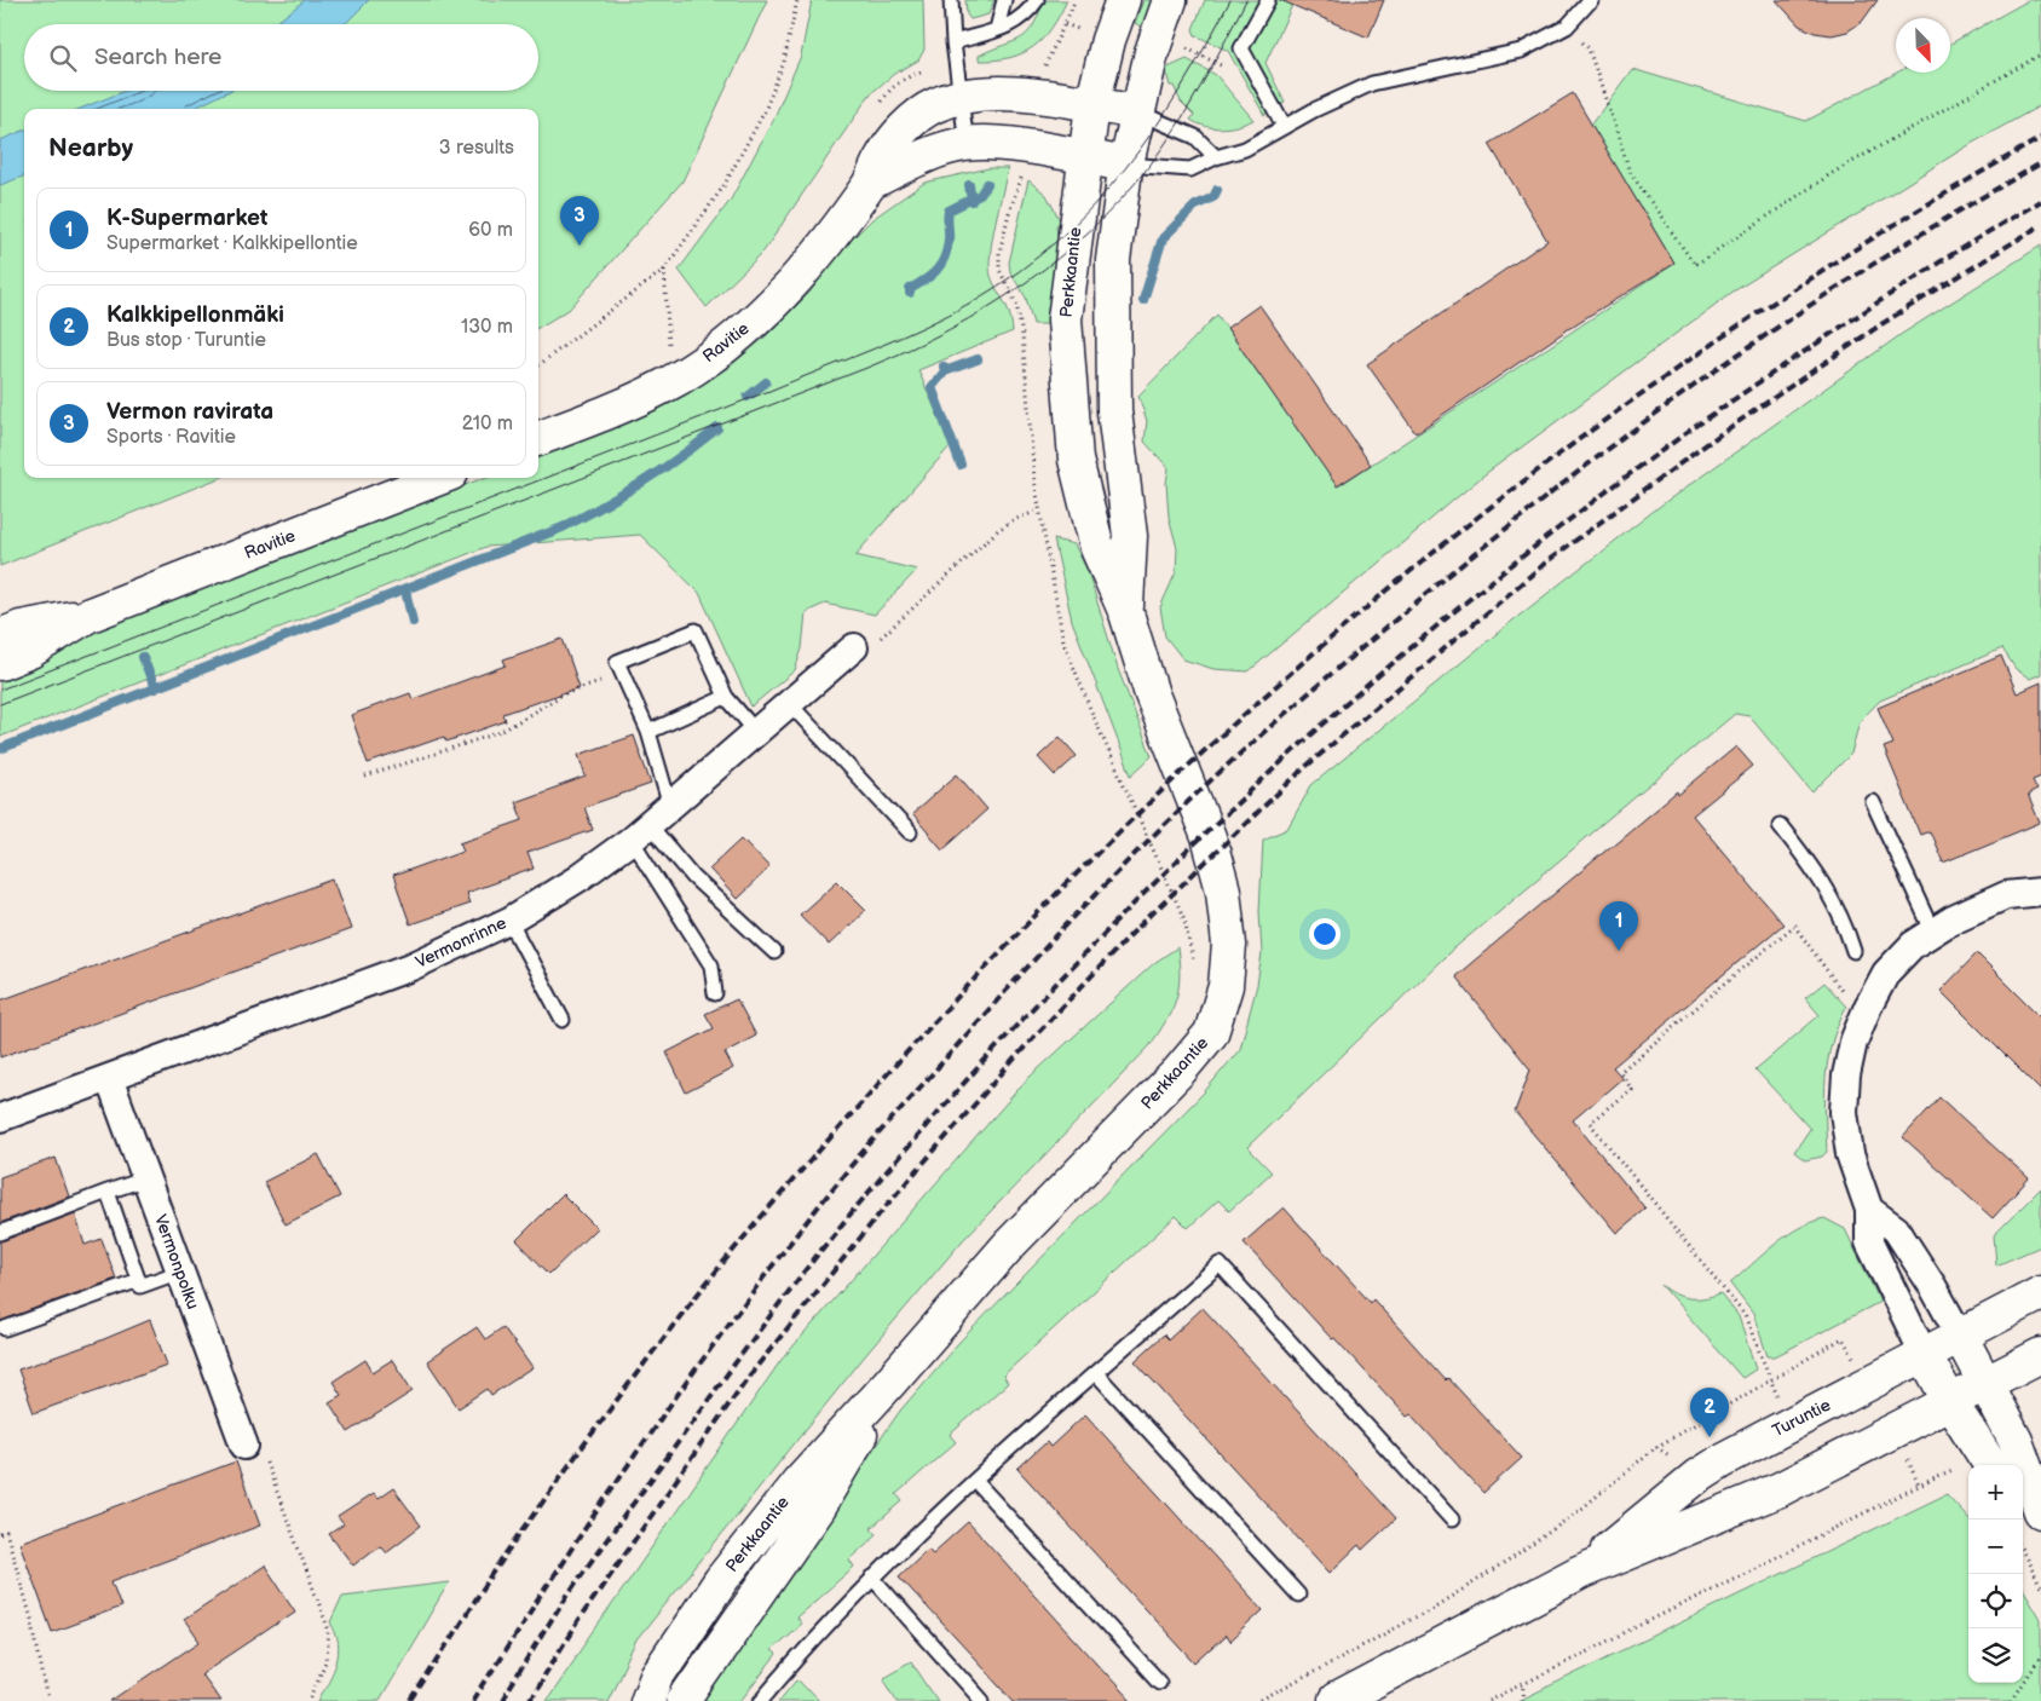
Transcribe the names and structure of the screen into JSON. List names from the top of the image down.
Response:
{
  "streets": {
    "main road": ["Perkkaantie", "Ravitie", "Turuntie"],
    "street": ["Vermonrinne", "Vermonpolku"]
  },
  "crossings": [
    ["Perkkaantie", "Ravitie"],
    ["Vermonrinne", "Vermonpolku"]
  ],
  "north": "bottom right",
  "page": {
    "search": "Search here",
    "heading": ["Nearby", "3 results"],
    "list": [
      {
        "mark": "1",
        "name": "K-Supermarket",
        "note": "Supermarket · Kalkkipellontie",
        "value": "60 m"
      },
      {
        "mark": "2",
        "name": "Kalkkipellonmäki",
        "note": "Bus stop · Turuntie",
        "value": "130 m"
      },
      {
        "mark": "3",
        "name": "Vermon ravirata",
        "note": "Sports · Ravitie",
        "value": "210 m"
      }
    ],
    "pins": ["3", "1", "2"],
    "map_buttons": ["+", "−"]
  }
}
